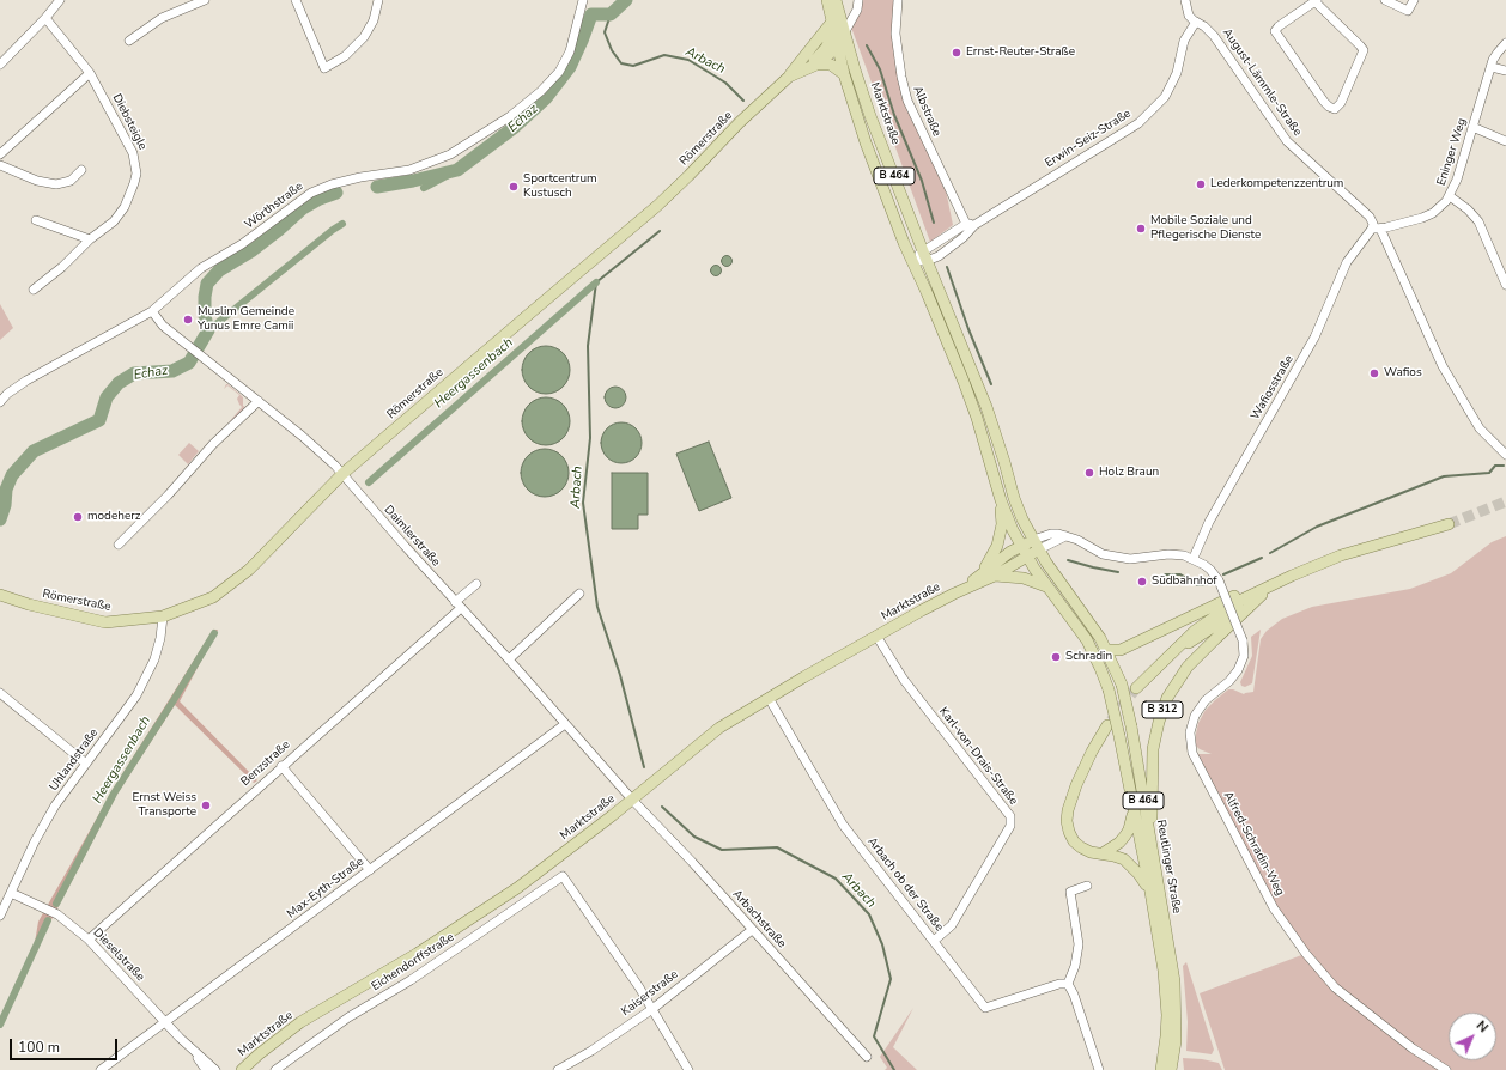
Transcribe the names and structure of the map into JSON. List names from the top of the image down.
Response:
{
  "streets": {
    "main road": [
      "Marktstraße",
      "Römerstraße",
      "B 464",
      "B 312",
      "Reutlinger Straße"
    ],
    "street": [
      "August-Lämmle-Straße",
      "Albstraße",
      "Diebsteigle",
      "Erwin-Seiz-Straße",
      "Eninger Weg",
      "Wörthstraße",
      "Wafiosstraße",
      "Daimlerstraße",
      "Karl-von-Drais-Straße",
      "Uhlandstraße",
      "Benzstraße",
      "Alfred-Schradin-Weg",
      "Arbach ob der Straße",
      "Max-Eyth-Straße",
      "Arbachstraße",
      "Dieselstraße",
      "Eichendorffstraße",
      "Kaiserstraße"
    ]
  },
  "crossings": [
    ["August-Lämmle-Straße", "Erwin-Seiz-Straße"],
    ["August-Lämmle-Straße", "Wafiosstraße"],
    ["Albstraße", "Erwin-Seiz-Straße"],
    ["Marktstraße", "Römerstraße"],
    ["Marktstraße", "Erwin-Seiz-Straße"],
    ["Marktstraße", "B 464"],
    ["Marktstraße", "Daimlerstraße"],
    ["Marktstraße", "Karl-von-Drais-Straße"],
    ["Marktstraße", "Reutlinger Straße"],
    ["Marktstraße", "Arbach ob der Straße"],
    ["Marktstraße", "Arbachstraße"],
    ["Römerstraße", "B 464"],
    ["Römerstraße", "Daimlerstraße"],
    ["Römerstraße", "Uhlandstraße"],
    ["Wörthstraße", "Daimlerstraße"],
    ["Wafiosstraße", "Alfred-Schradin-Weg"],
    ["Daimlerstraße", "Benzstraße"],
    ["Daimlerstraße", "Max-Eyth-Straße"],
    ["Daimlerstraße", "Arbachstraße"],
    ["B 312", "Reutlinger Straße"],
    ["Karl-von-Drais-Straße", "Arbach ob der Straße"],
    ["Uhlandstraße", "Dieselstraße"],
    ["Benzstraße", "Dieselstraße"],
    ["Max-Eyth-Straße", "Dieselstraße"],
    ["Arbachstraße", "Kaiserstraße"],
    ["Eichendorffstraße", "Kaiserstraße"]
  ],
  "water": ["Arbach", "Echaz", "Heergassenbach"],
  "places": [
    "Ernst-Reuter-Straße",
    "Lederkompetenzzentrum",
    "Sportcentrum Kustusch",
    "Mobile Soziale und Pflegerische Dienste",
    "Muslim Gemeinde Yunus Emre Camii",
    "Wafios",
    "Holz Braun",
    "modeherz",
    "Südbahnhof",
    "Schradin",
    "Ernst Weiss Transporte"
  ],
  "scale_bar": "100 m",
  "north": "top right"
}
